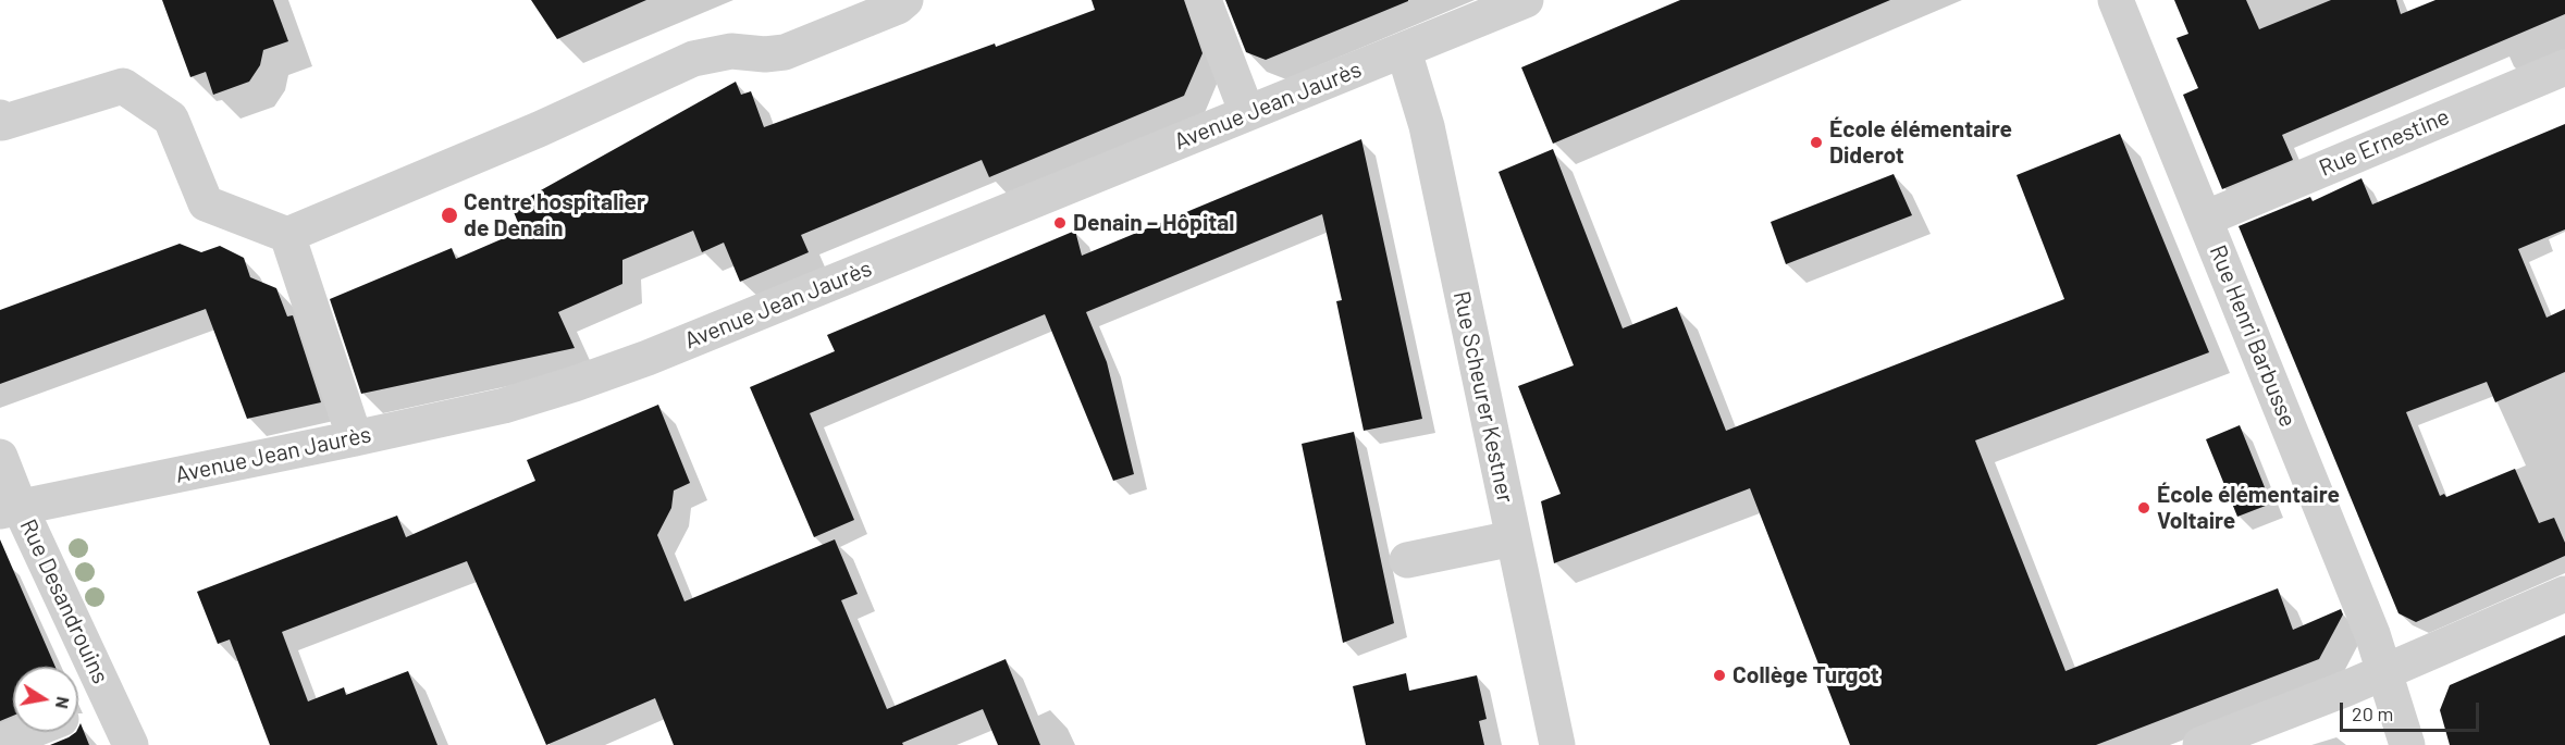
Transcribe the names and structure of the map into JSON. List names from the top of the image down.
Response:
{
  "streets": {
    "street": [
      "Avenue Jean Jaurès",
      "Rue Ernestine",
      "Rue Henri Barbusse",
      "Rue Scheurer Kestner",
      "Rue Desandrouins"
    ]
  },
  "crossings": [
    ["Avenue Jean Jaurès", "Rue Scheurer Kestner"],
    ["Avenue Jean Jaurès", "Rue Desandrouins"],
    ["Rue Ernestine", "Rue Henri Barbusse"]
  ],
  "places": [
    "École élémentaire Diderot",
    "Centre hospitalier de Denain",
    "Denain – Hôpital",
    "École élémentaire Voltaire",
    "Collège Turgot"
  ],
  "scale_bar": "20 m",
  "north": "right"
}
